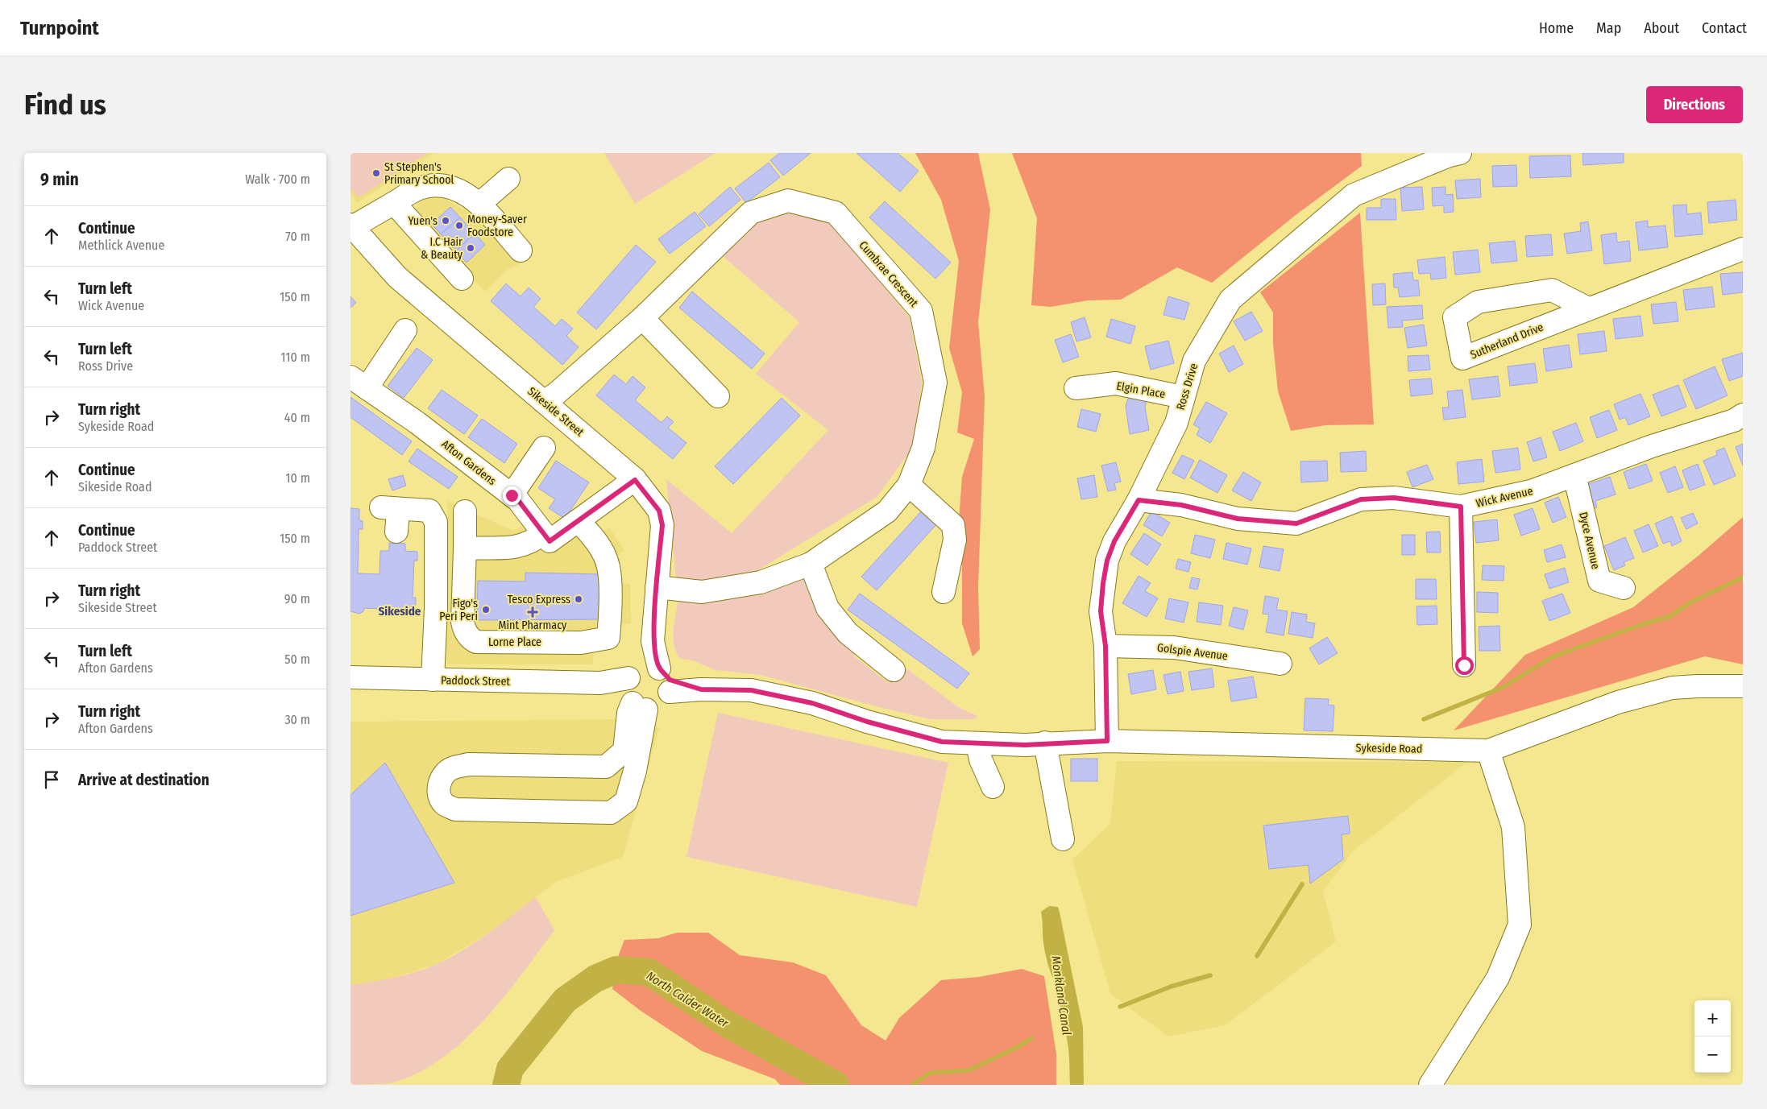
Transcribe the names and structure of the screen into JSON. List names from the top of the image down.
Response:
{
  "streets": {
    "street": [
      "Cumbrae Crescent",
      "Sutherland Drive",
      "Ross Drive",
      "Elgin Place",
      "Sikeside Street",
      "Afton Gardens",
      "Wick Avenue",
      "Dyce Avenue",
      "Lorne Place",
      "Golspie Avenue",
      "Paddock Street",
      "Sykeside Road"
    ]
  },
  "crossings": [
    ["Cumbrae Crescent", "Sikeside Street"],
    ["Ross Drive", "Elgin Place"],
    ["Ross Drive", "Wick Avenue"],
    ["Ross Drive", "Golspie Avenue"],
    ["Ross Drive", "Sykeside Road"],
    ["Sikeside Street", "Paddock Street"],
    ["Wick Avenue", "Dyce Avenue"],
    ["Paddock Street", "Sykeside Road"]
  ],
  "districts": ["Sikeside"],
  "water": ["Monkland Canal", "North Calder Water"],
  "places": {
    "other": [
      "St Stephen's Primary School",
      "Yuen's",
      "Money-Saver Foodstore",
      "I.C Hair & Beauty",
      "Tesco Express",
      "Figo's Peri Peri"
    ],
    "health": ["Mint Pharmacy"]
  },
  "page": {
    "header": "Turnpoint",
    "nav": [
      "Home",
      "Map",
      "About",
      "Contact"
    ],
    "buttons": "Directions",
    "title": "Find us",
    "heading": ["9 min", "Walk · 700 m"],
    "list": [
      ["Continue", "Methlick Avenue", "70 m"],
      ["Turn left", "Wick Avenue", "150 m"],
      ["Turn left", "Ross Drive", "110 m"],
      ["Turn right", "Sykeside Road", "40 m"],
      ["Continue", "Sikeside Road", "10 m"],
      ["Continue", "Paddock Street", "150 m"],
      ["Turn right", "Sikeside Street", "90 m"],
      ["Turn left", "Afton Gardens", "50 m"],
      ["Turn right", "Afton Gardens", "30 m"],
      "Arrive at destination"
    ],
    "map_buttons": ["+", "−"]
  }
}
